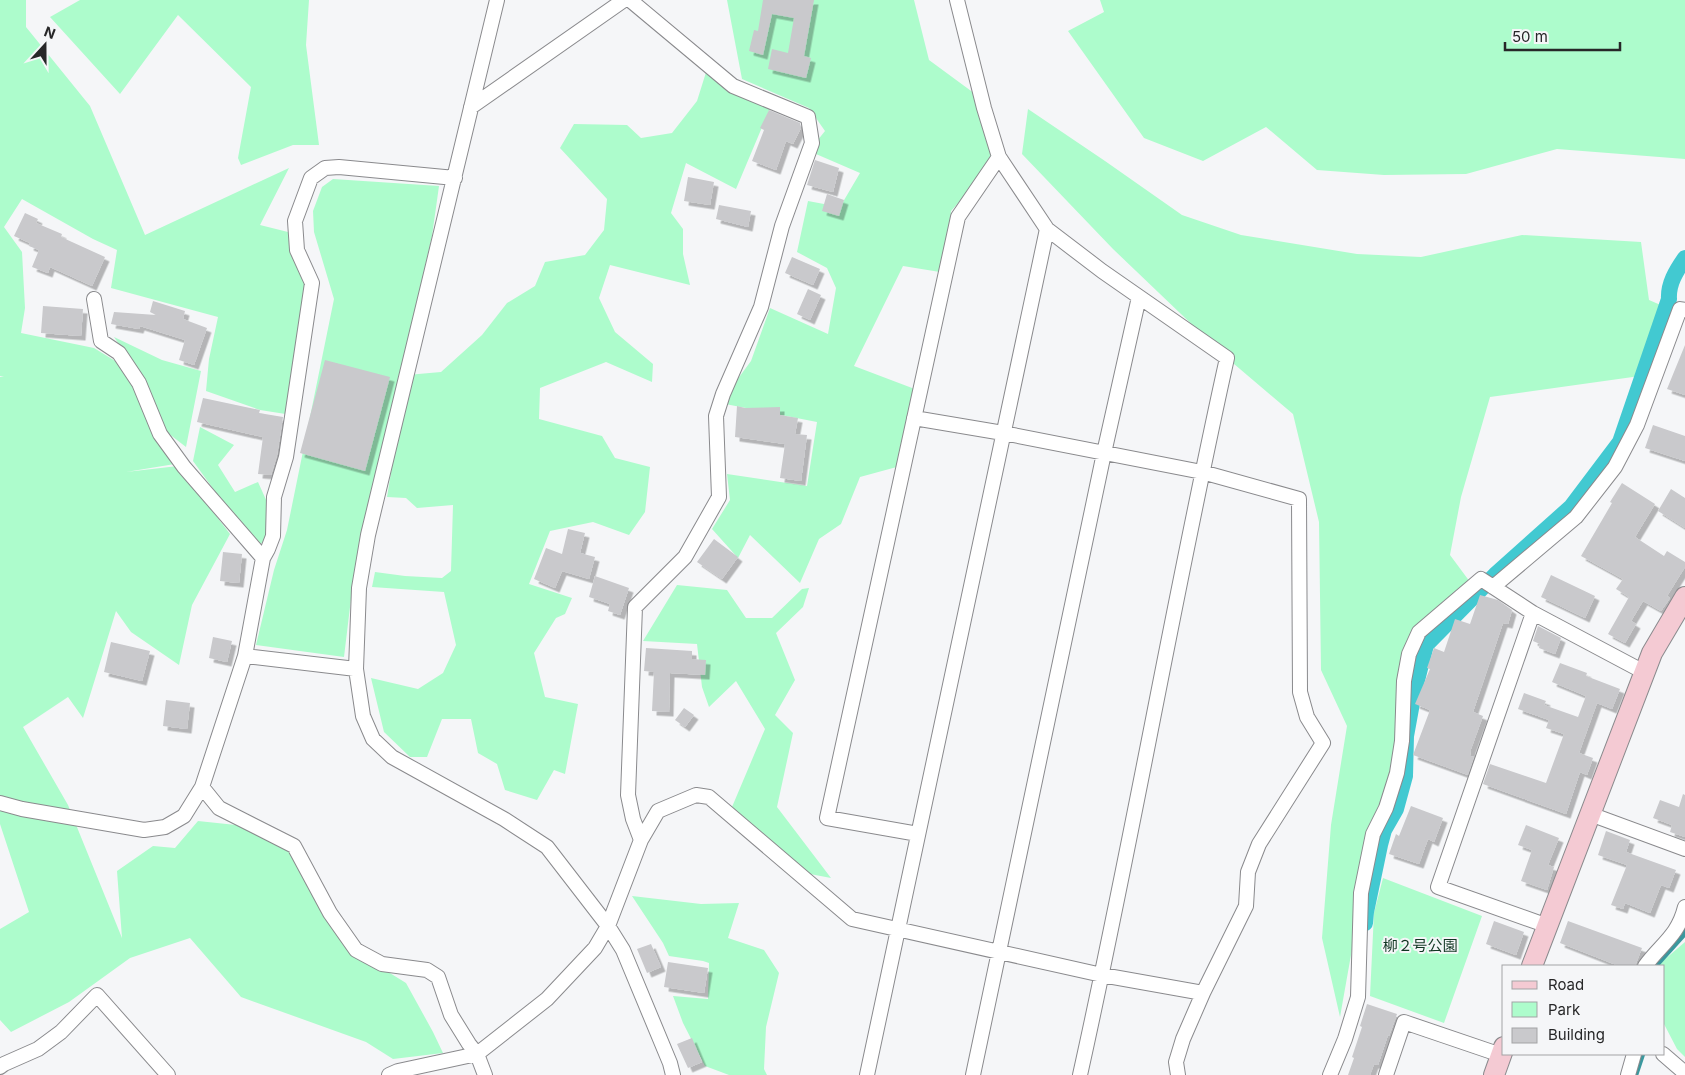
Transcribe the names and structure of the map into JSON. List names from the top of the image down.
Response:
{
  "parks": ["柳２号公園"],
  "legend": ["Road", "Park", "Building"],
  "scale_bar": "50 m",
  "north": "top"
}
